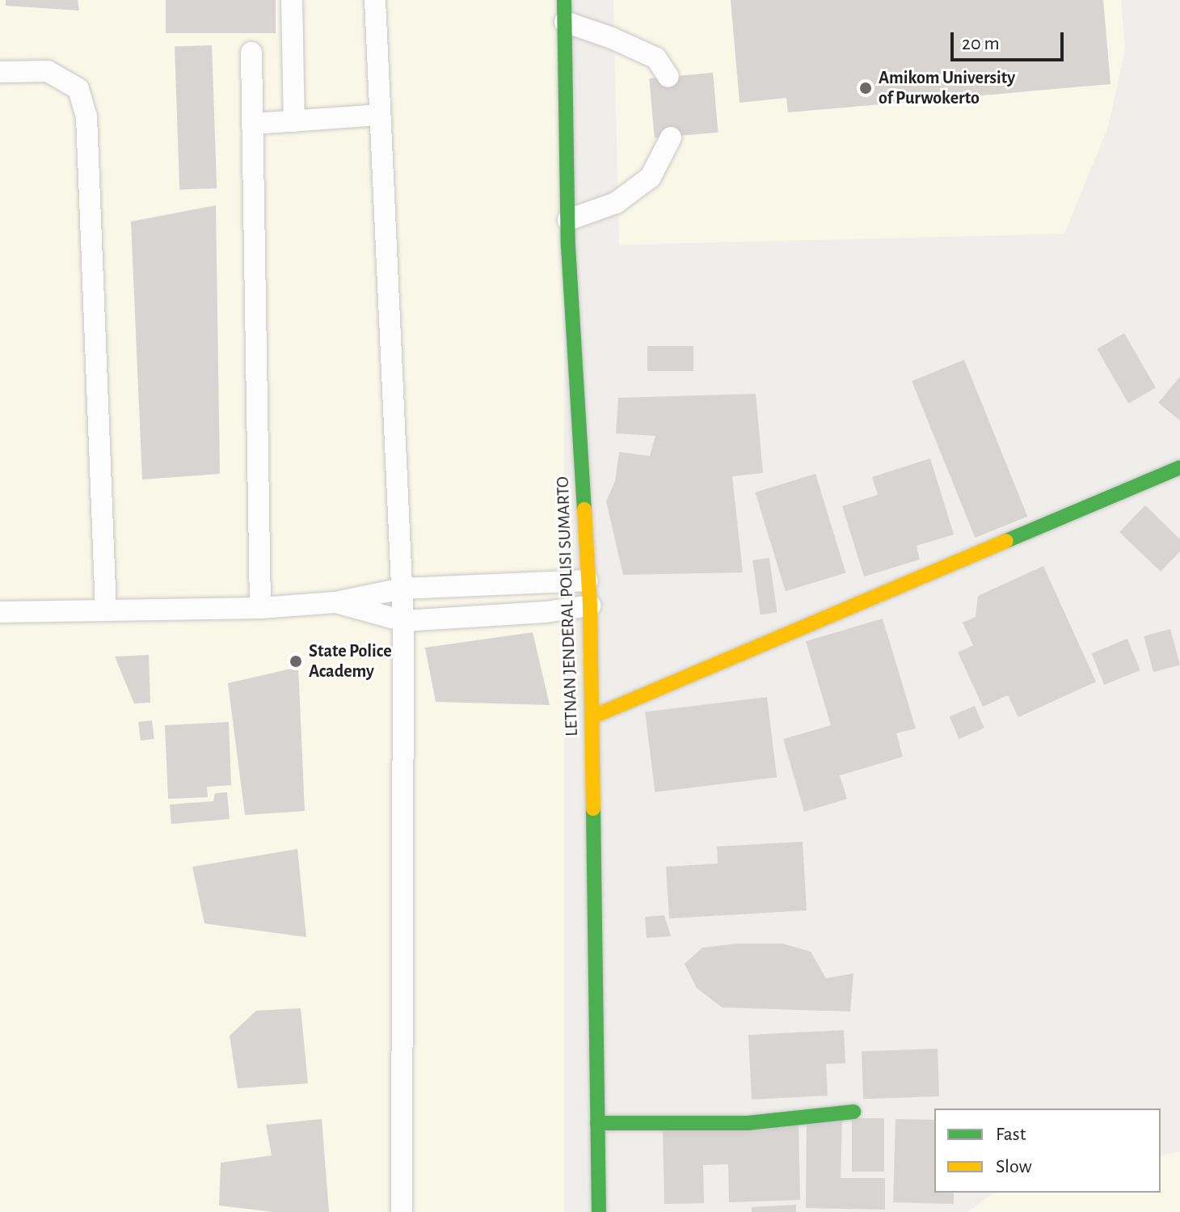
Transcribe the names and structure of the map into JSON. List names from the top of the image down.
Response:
{
  "streets": {
    "street": ["LETNAN JENDERAL POLISI SUMARTO"]
  },
  "places": ["Amikom University of Purwokerto", "State Police Academy"],
  "legend": ["Fast", "Slow"],
  "scale_bar": "20 m"
}
